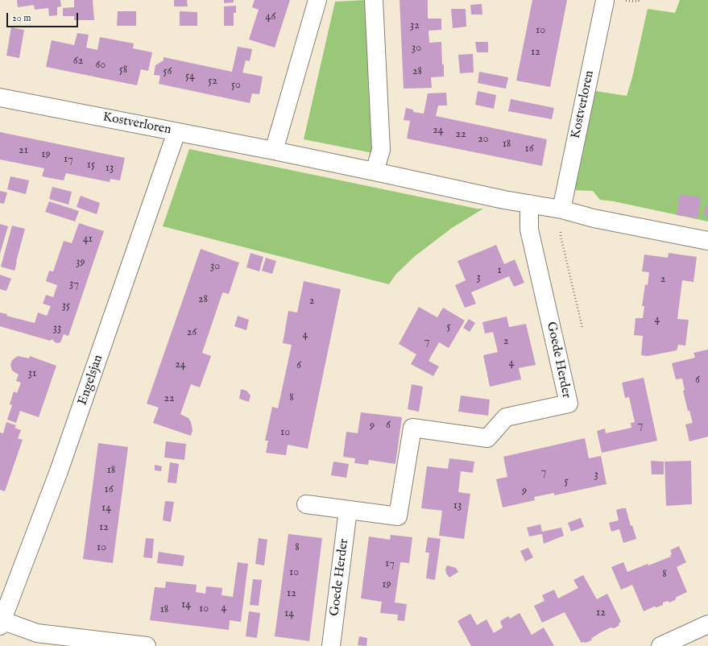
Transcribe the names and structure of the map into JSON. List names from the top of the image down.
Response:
{
  "streets": {
    "street": ["Kostverloren", "Goede Herder", "Engelsjan"]
  },
  "crossings": [
    ["Kostverloren", "Goede Herder"],
    ["Kostverloren", "Engelsjan"]
  ],
  "house_numbers": [
    "46",
    "32",
    "10",
    "30",
    "12",
    "62",
    "60",
    "58",
    "56",
    "28",
    "54",
    "52",
    "50",
    "24",
    "22",
    "20",
    "18",
    "16",
    "21",
    "19",
    "17",
    "15",
    "13",
    "41",
    "39",
    "30",
    "1",
    "3",
    "2",
    "37",
    "28",
    "2",
    "35",
    "4",
    "5",
    "33",
    "26",
    "4",
    "7",
    "2",
    "4",
    "24",
    "6",
    "31",
    "6",
    "8",
    "22",
    "6",
    "7",
    "9",
    "10",
    "18",
    "7",
    "3",
    "5",
    "16",
    "9",
    "13",
    "14",
    "12",
    "10",
    "8",
    "17",
    "10",
    "8",
    "19",
    "12",
    "14",
    "4",
    "10",
    "18",
    "12",
    "14"
  ],
  "scale_bar": "20 m"
}
